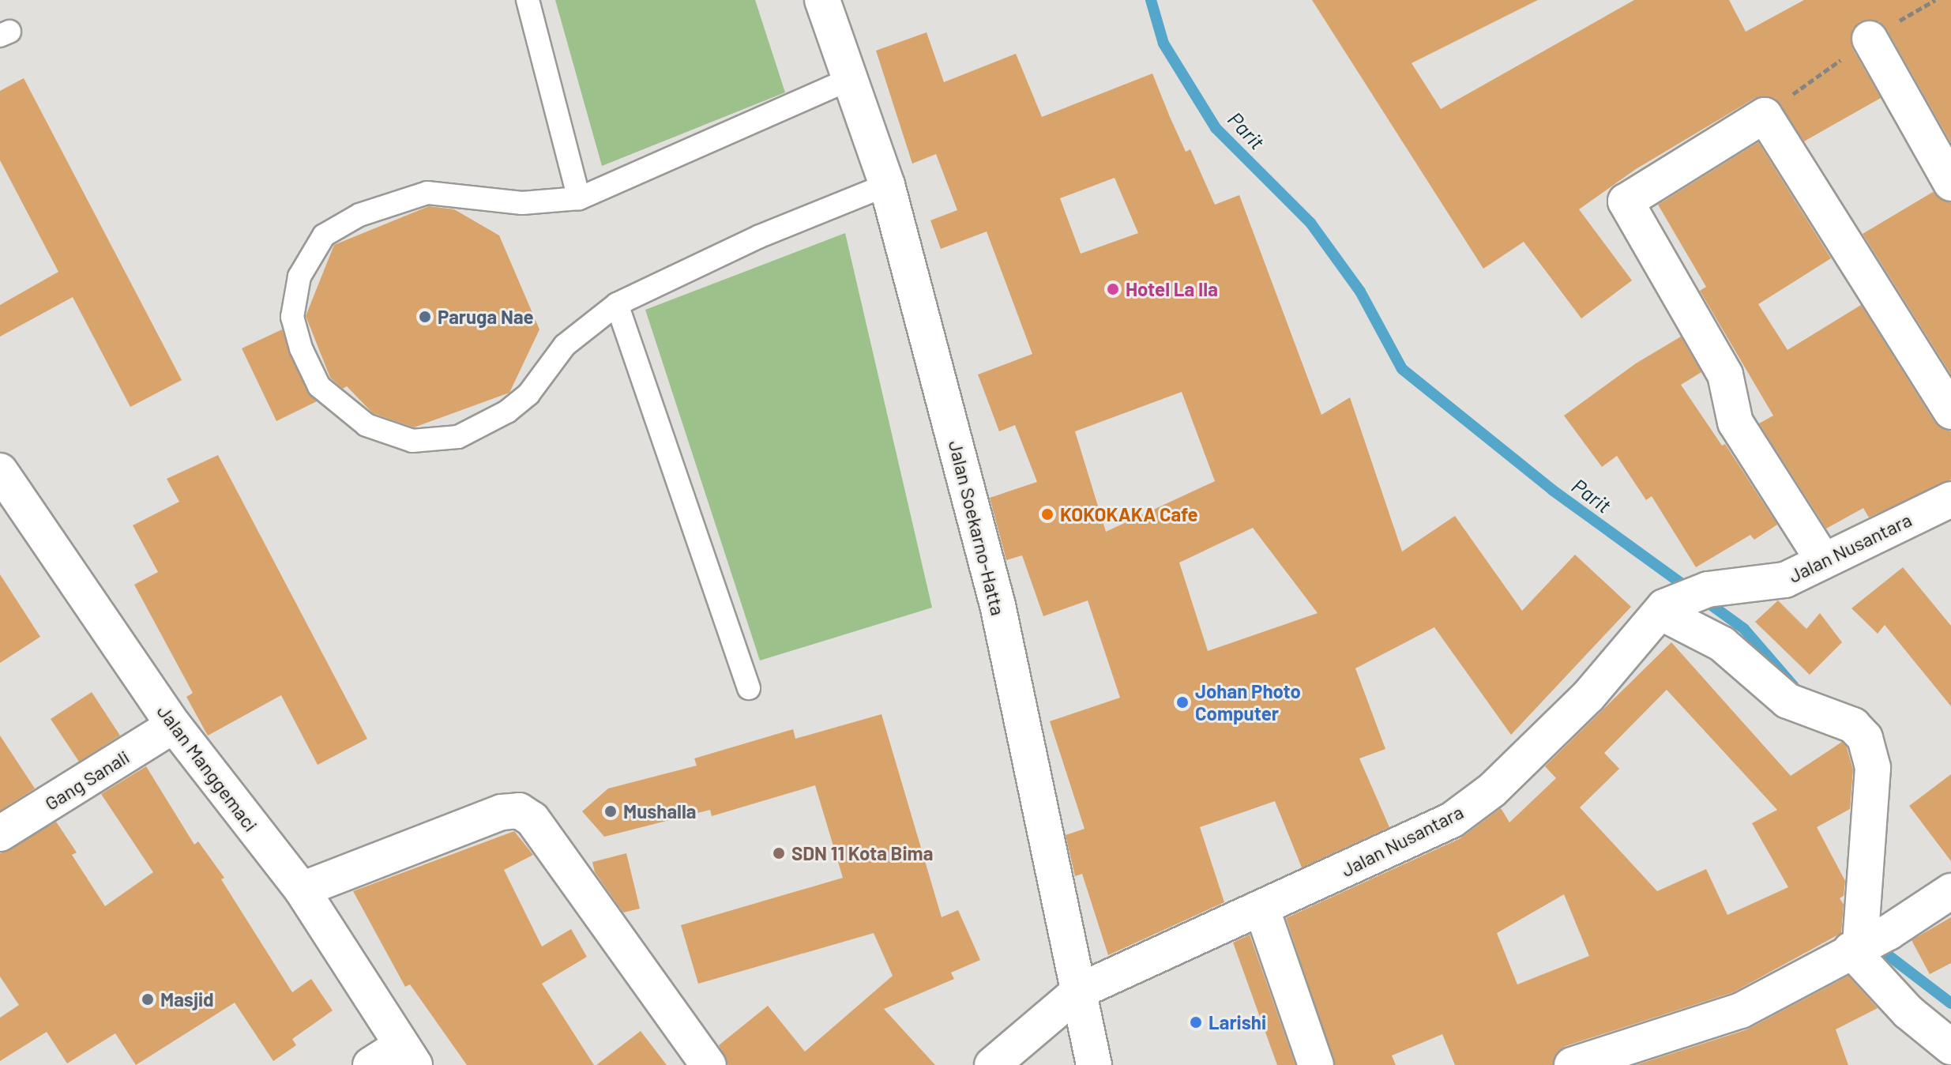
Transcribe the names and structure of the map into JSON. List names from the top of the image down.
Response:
{
  "streets": {
    "main road": [
      "Jalan Soekarno-Hatta",
      "Jalan Nusantara",
      "Jalan Manggemaci",
      "Gang Sanali"
    ]
  },
  "crossings": [
    ["Jalan Soekarno-Hatta", "Jalan Nusantara"],
    ["Jalan Manggemaci", "Gang Sanali"]
  ],
  "water": ["Parit"],
  "places": [
    "Hotel La Ila",
    "Paruga Nae",
    "KOKOKAKA Cafe",
    "Johan Photo Computer",
    "Mushalla",
    "SDN 11 Kota Bima",
    "Masjid",
    "Larishi"
  ]
}
